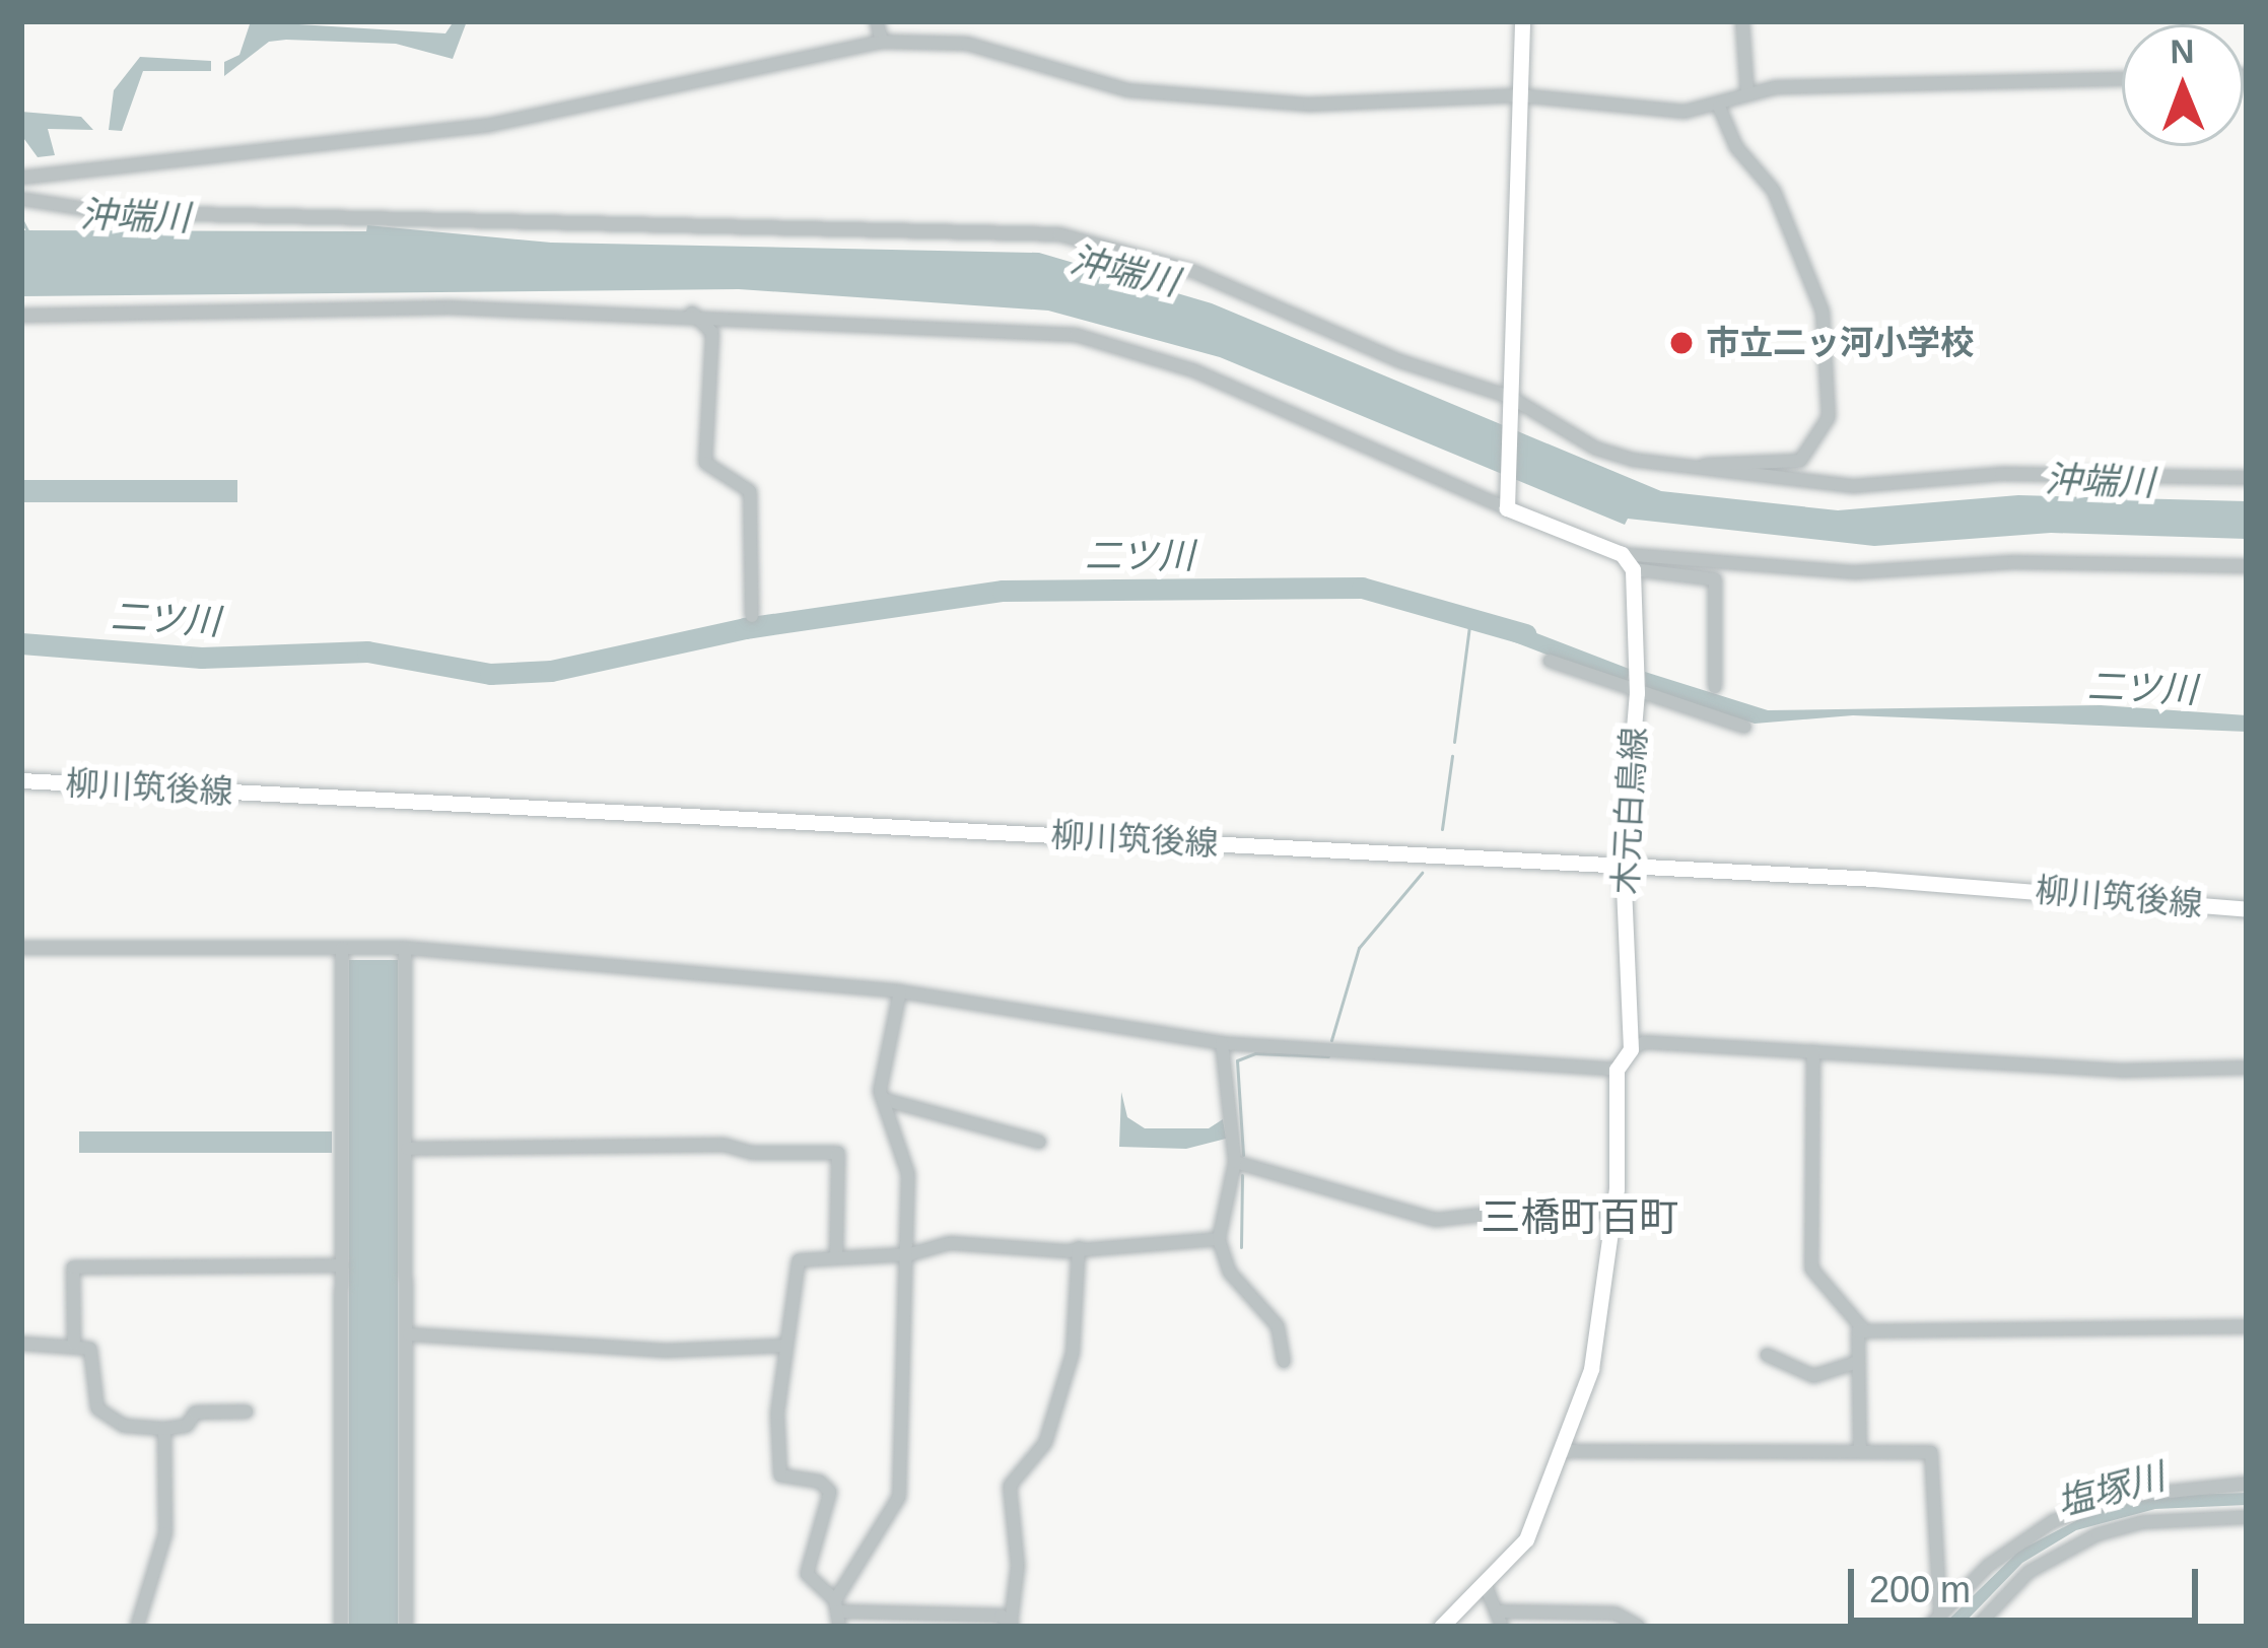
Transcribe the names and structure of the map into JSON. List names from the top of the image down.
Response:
{
  "streets": {
    "main road": ["柳川筑後線", "木元白鳥線"]
  },
  "crossings": [
    ["柳川筑後線", "木元白鳥線"]
  ],
  "districts": ["三橋町百町"],
  "water": ["沖端川", "二ツ川", "塩塚川"],
  "places": ["市立二ッ河小学校"],
  "scale_bar": "200 m",
  "north": "top"
}
